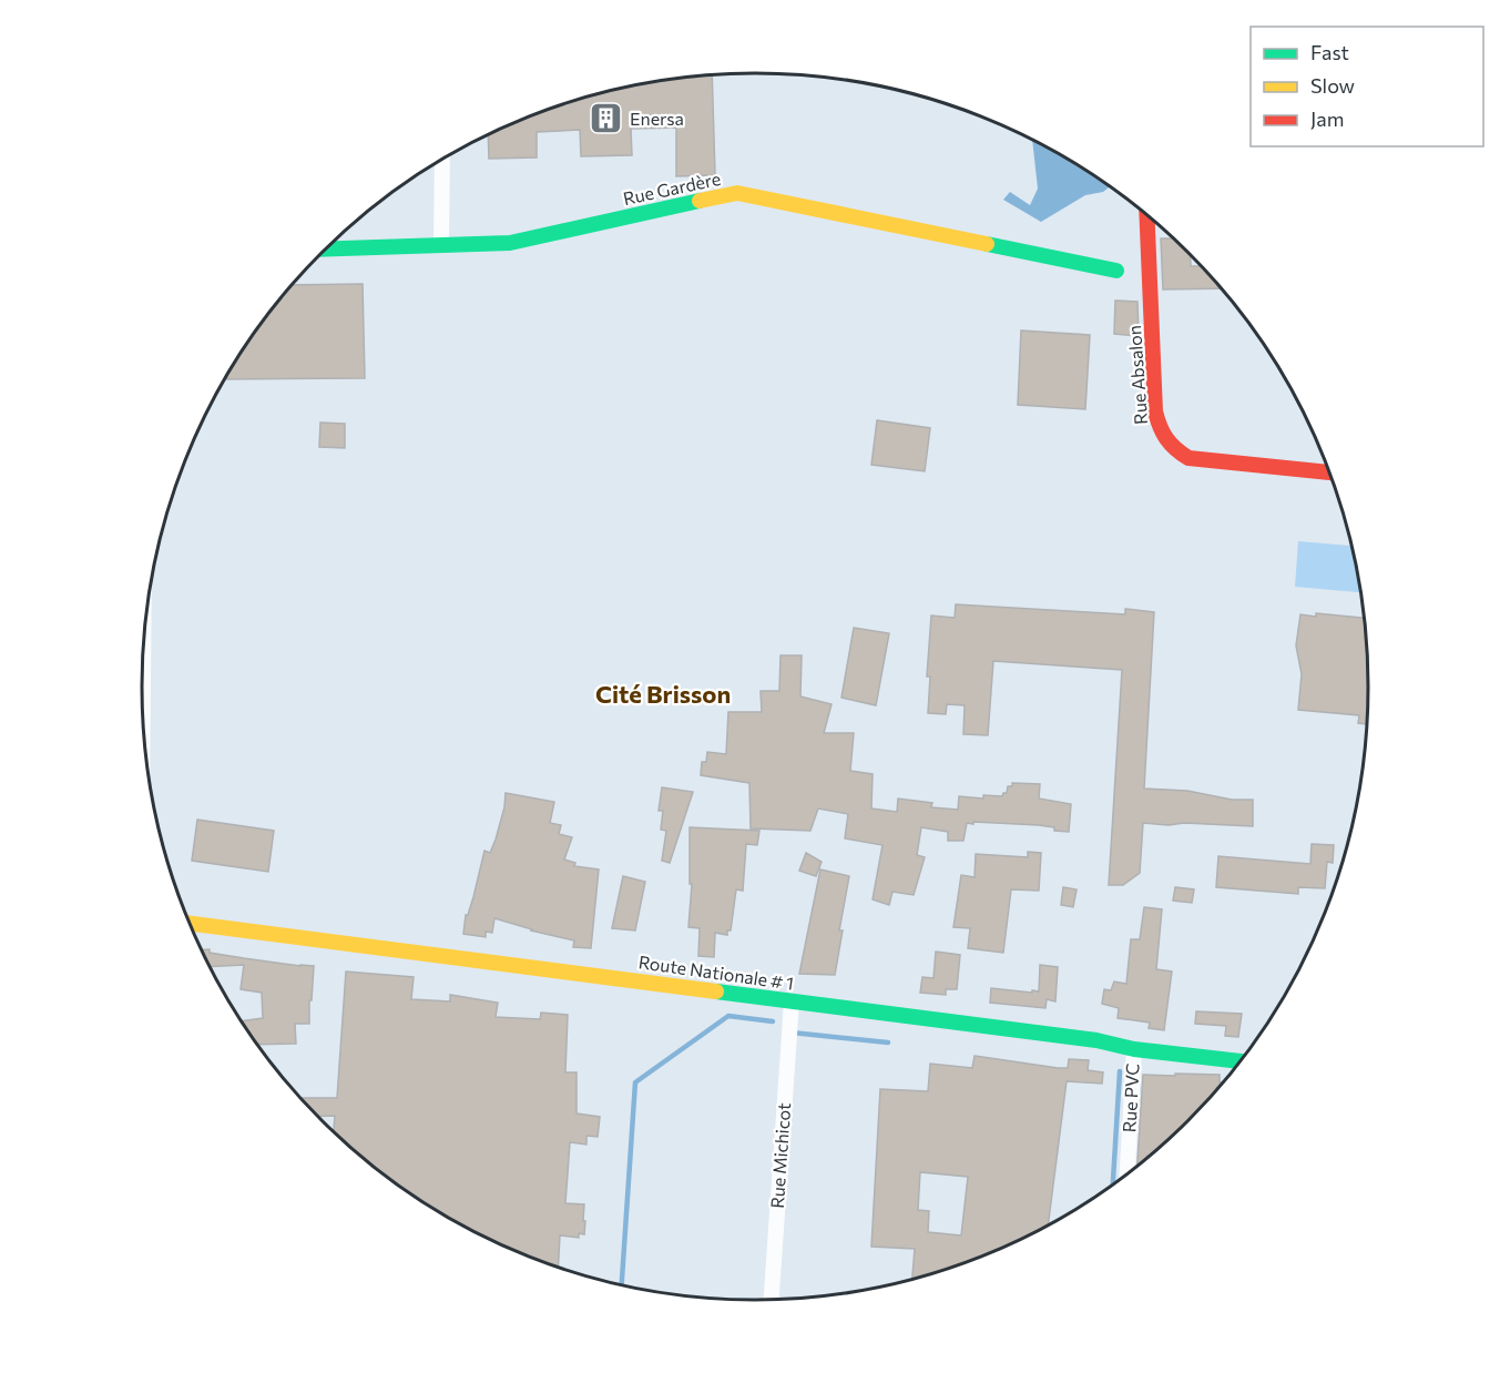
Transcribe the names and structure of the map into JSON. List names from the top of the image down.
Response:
{
  "streets": {
    "street": [
      "Rue Gardère",
      "Rue Absalon",
      "Route Nationale # 1",
      "Rue PVC",
      "Rue Michicot"
    ]
  },
  "crossings": [
    ["Route Nationale # 1", "Rue PVC"],
    ["Route Nationale # 1", "Rue Michicot"]
  ],
  "districts": ["Cité Brisson"],
  "places": {
    "building": ["Enersa"]
  },
  "legend": ["Fast", "Slow", "Jam"]
}
